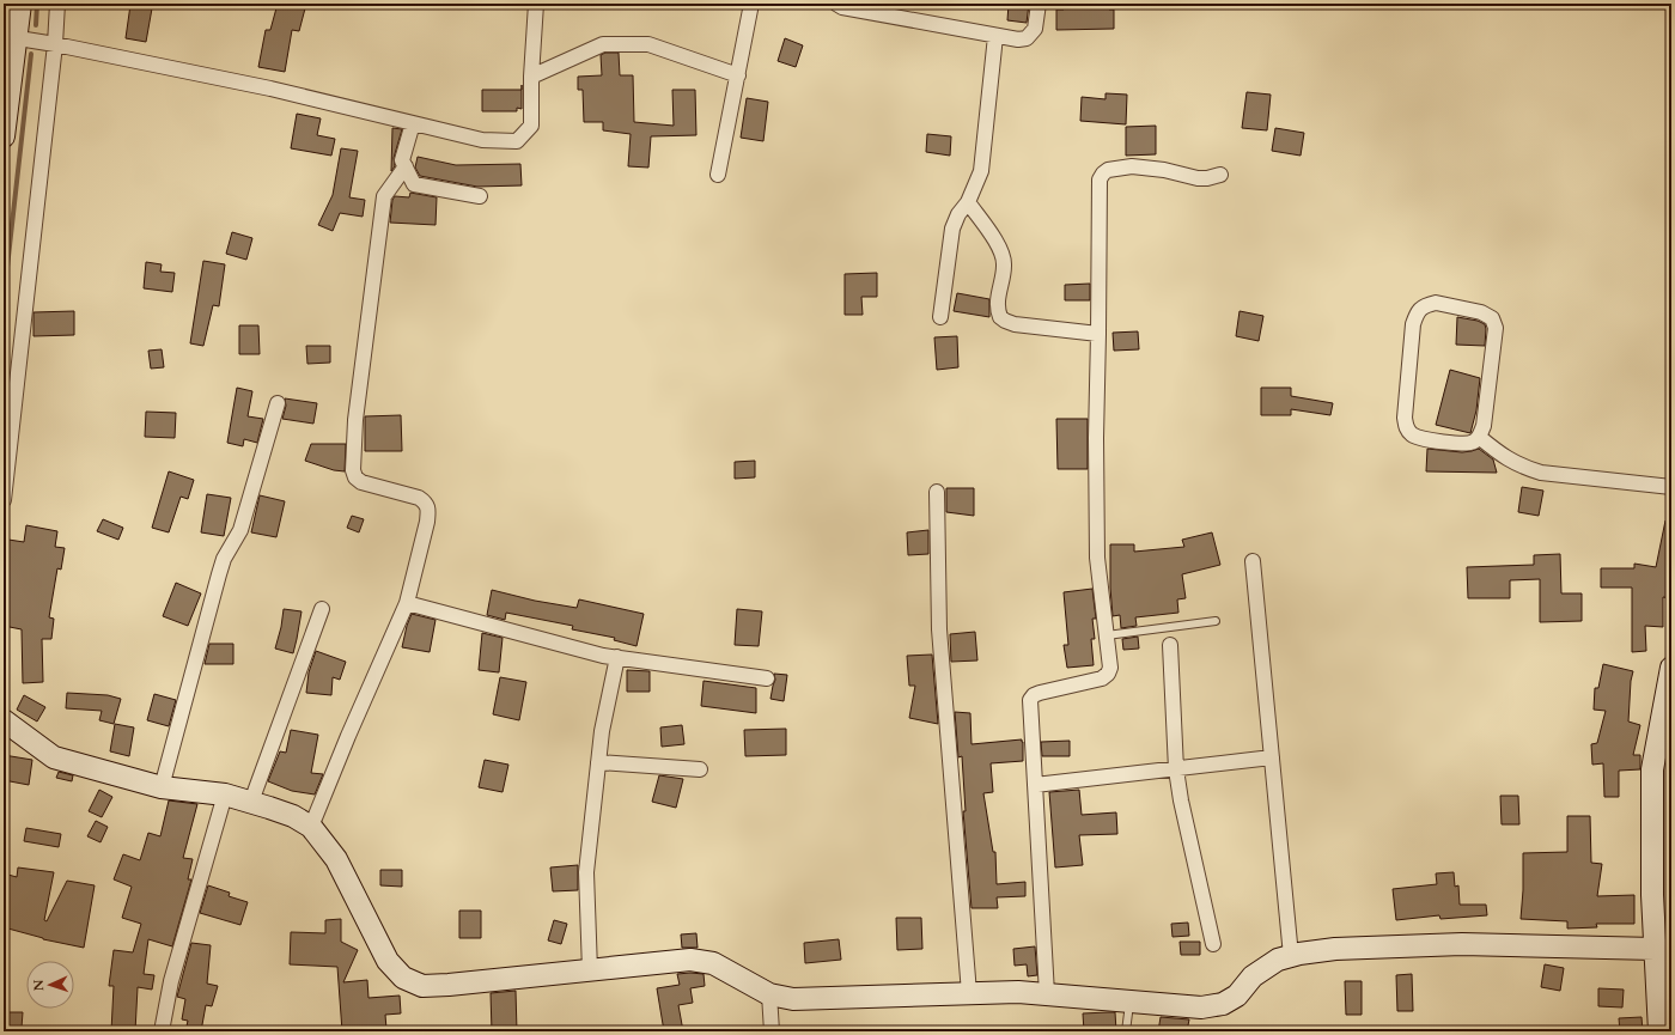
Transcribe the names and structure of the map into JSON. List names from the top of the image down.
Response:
{
  "north": "left"
}
